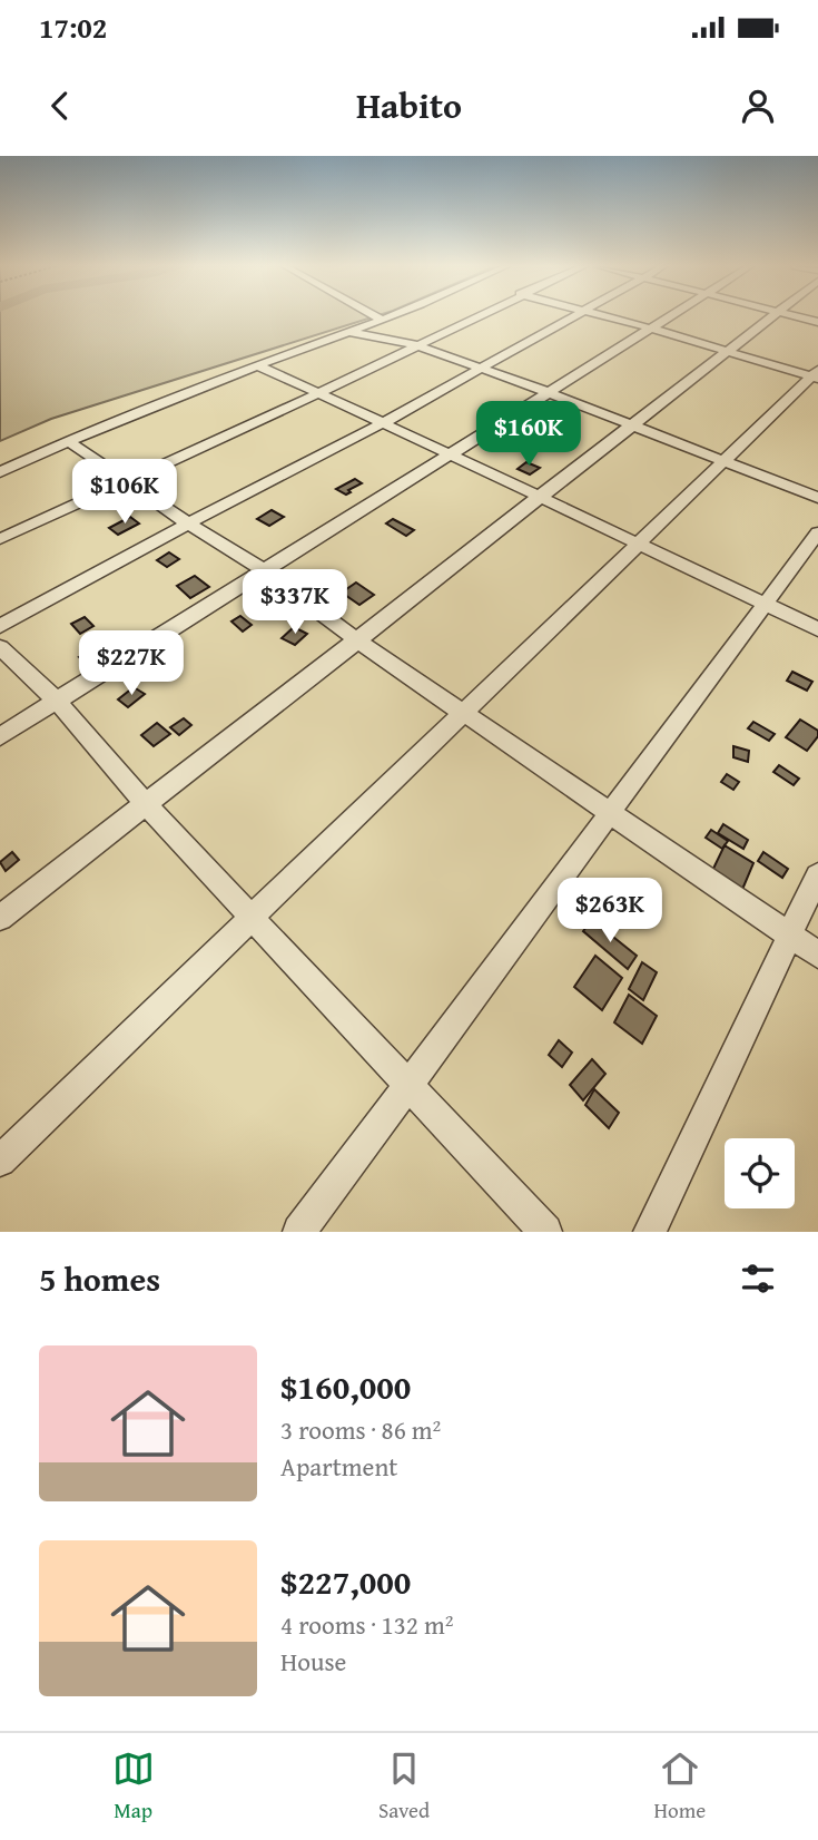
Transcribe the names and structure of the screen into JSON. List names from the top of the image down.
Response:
{
  "page": {
    "status": "17:02",
    "header": "Habito",
    "price": [
      "$160K",
      "$106K",
      "$337K",
      "$227K",
      "$263K"
    ],
    "heading": "5 homes",
    "list": [
      {
        "name": "$160,000",
        "note": "3 rooms · 86 m² · Apartment"
      },
      {
        "name": "$227,000",
        "note": "4 rooms · 132 m² · House"
      }
    ],
    "tabs": ["Map", "Saved", "Home"]
  }
}
